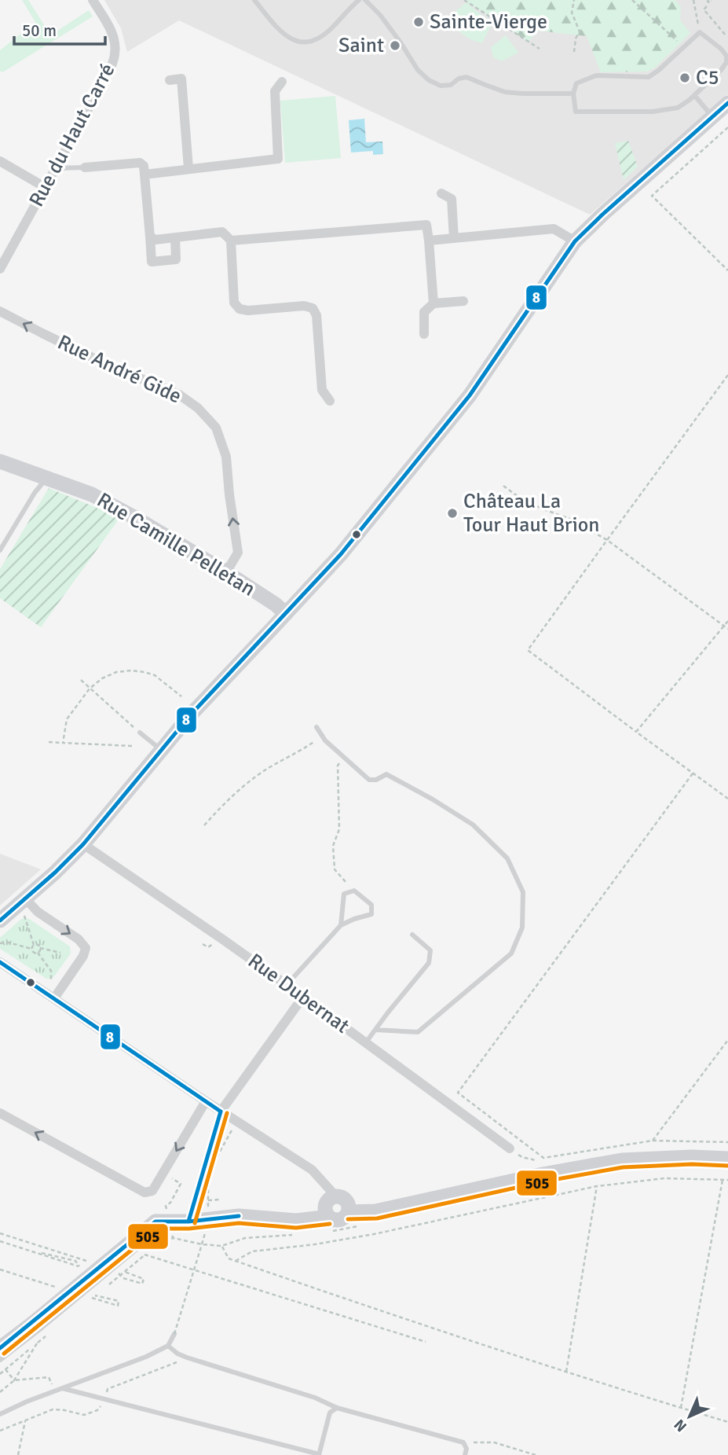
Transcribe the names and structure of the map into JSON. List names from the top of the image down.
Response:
{
  "streets": {
    "street": [
      "Rue du Haut Carré",
      "Rue André Gide",
      "Rue Camille Pelletan",
      "Rue Dubernat"
    ]
  },
  "crossings": [
    ["Rue André Gide", "Rue Camille Pelletan"]
  ],
  "one_way": ["Rue André Gide"],
  "places": [
    "Sainte-Vierge",
    "Saint",
    "C5",
    "Château La Tour Haut Brion"
  ],
  "lines": ["transit line 8", "transit line 505"],
  "scale_bar": "50 m",
  "north": "bottom left"
}
